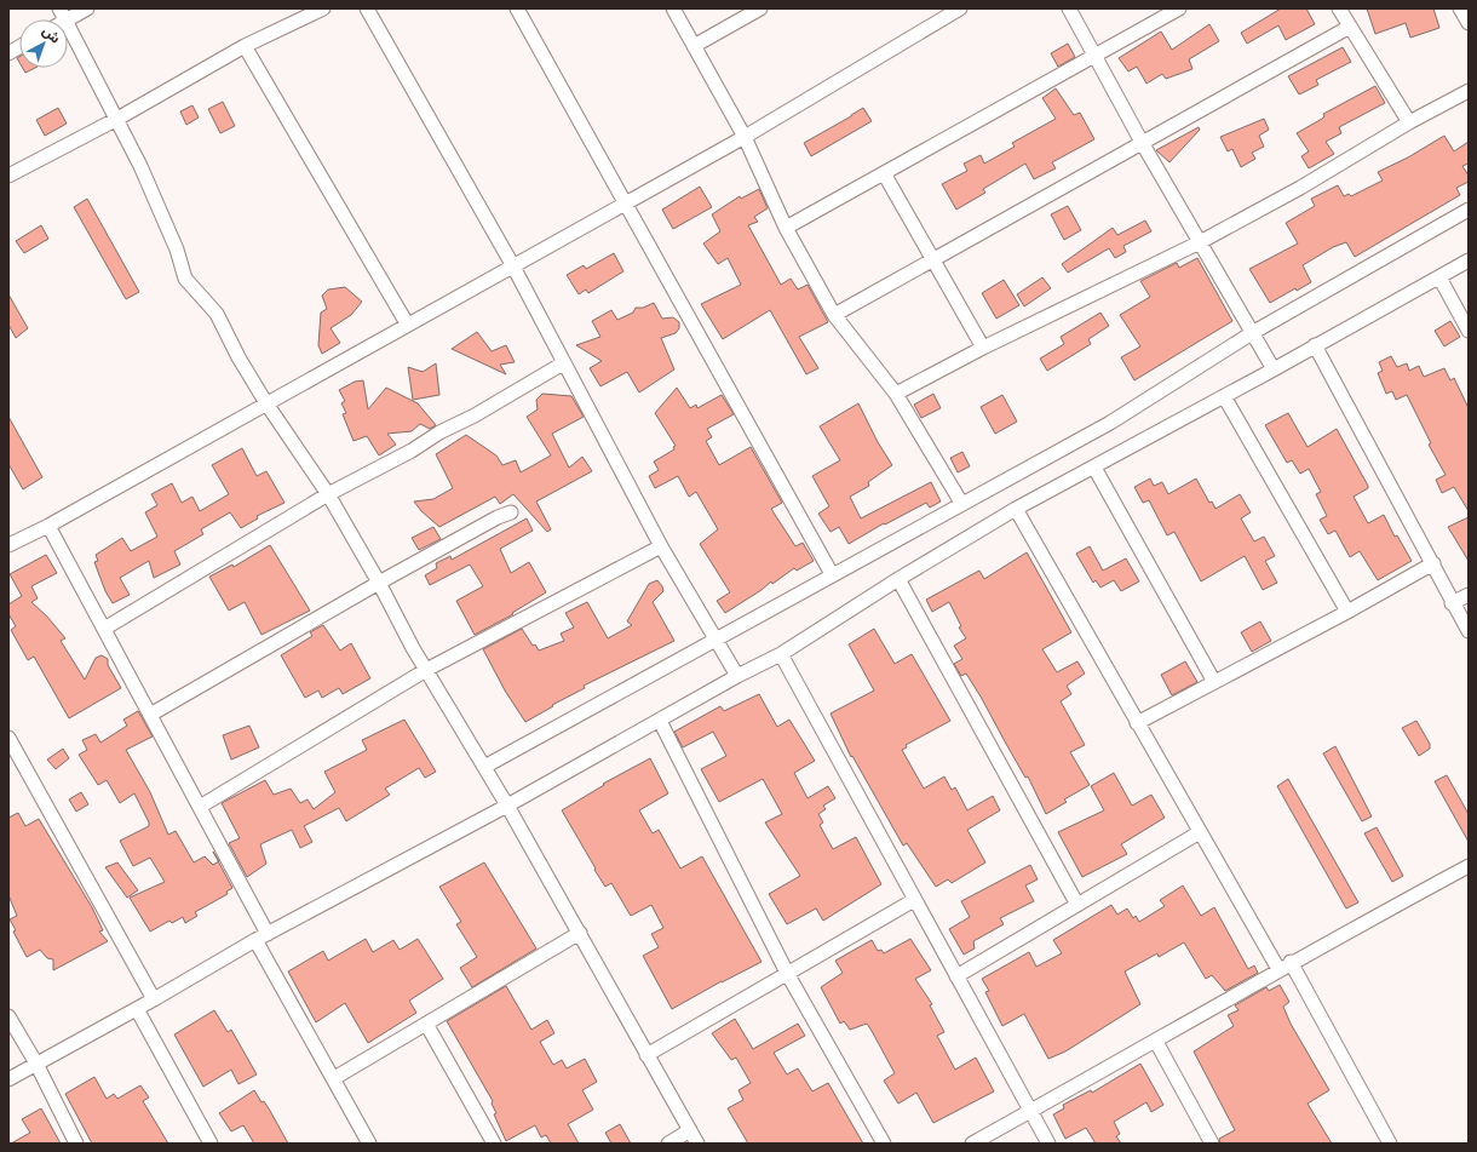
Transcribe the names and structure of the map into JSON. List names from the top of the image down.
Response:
{
  "north": "top right"
}
